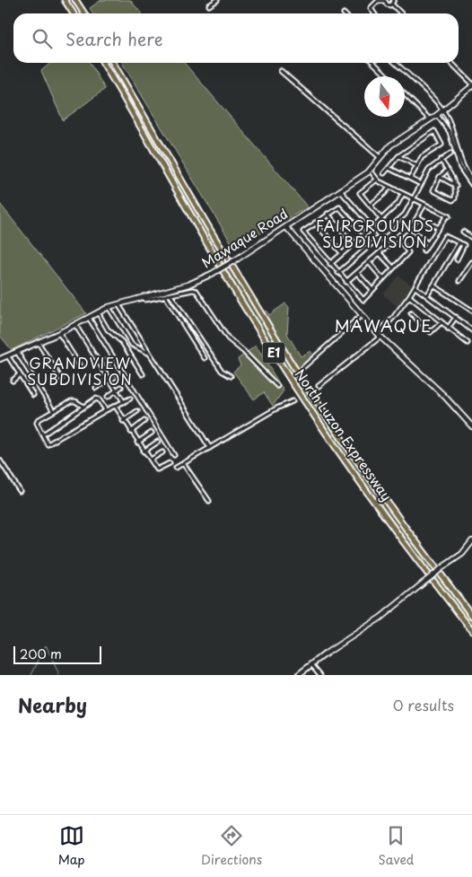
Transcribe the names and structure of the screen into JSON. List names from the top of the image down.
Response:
{
  "streets": {
    "highway": ["E1", "North Luzon Expressway"],
    "main road": ["Mawaque Road"]
  },
  "districts": ["FAIRGROUNDS SUBDIVISION", "MAWAQUE", "GRANDVIEW SUBDIVISION"],
  "scale_bar": "200 m",
  "north": "bottom",
  "page": {
    "search": "Search here",
    "scale": "200 m",
    "heading": ["Nearby", "0 results"],
    "nav": ["Map", "Directions", "Saved"]
  }
}
